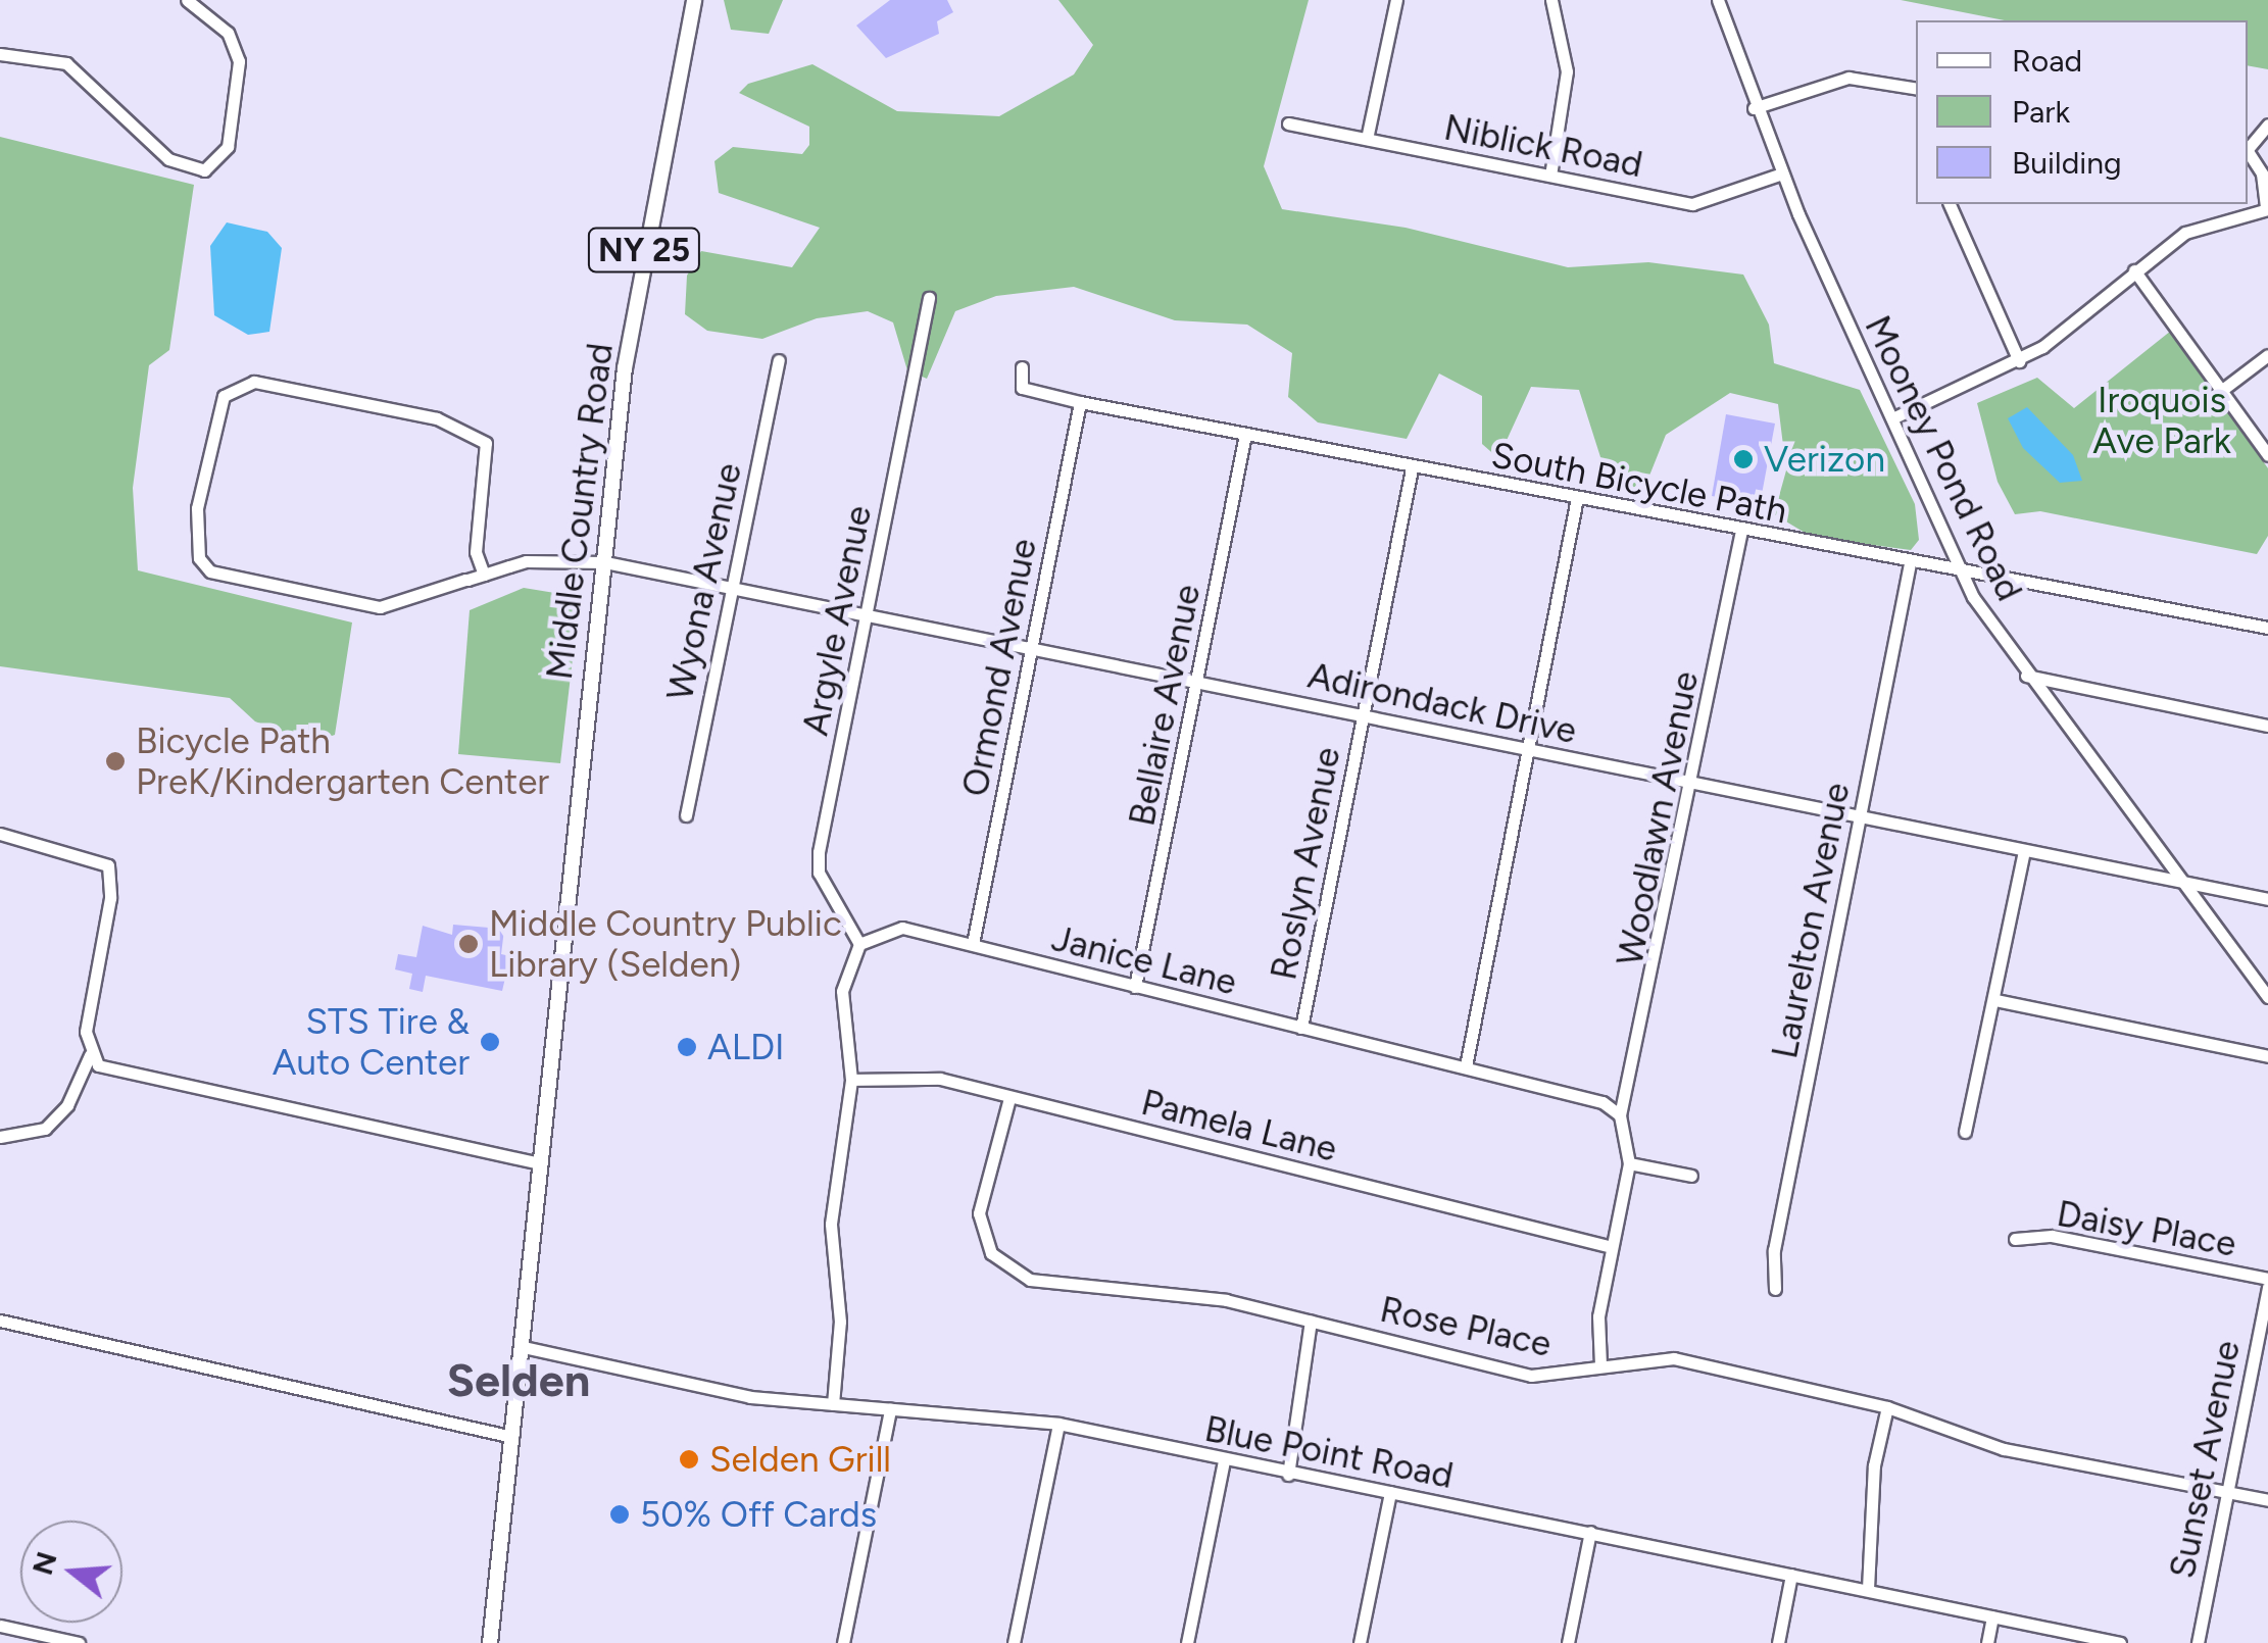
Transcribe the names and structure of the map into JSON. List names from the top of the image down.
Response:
{
  "streets": {
    "main road": ["NY 25", "Middle Country Road"],
    "street": [
      "Niblick Road",
      "Mooney Pond Road",
      "South Bicycle Path",
      "Wyona Avenue",
      "Argyle Avenue",
      "Ormond Avenue",
      "Adirondack Drive",
      "Bellaire Avenue",
      "Woodlawn Avenue",
      "Roslyn Avenue",
      "Laurelton Avenue",
      "Janice Lane",
      "Pamela Lane",
      "Daisy Place",
      "Rose Place",
      "Blue Point Road",
      "Sunset Avenue"
    ]
  },
  "crossings": [
    ["Niblick Road", "Mooney Pond Road"],
    ["Mooney Pond Road", "South Bicycle Path"],
    ["Mooney Pond Road", "Adirondack Drive"],
    ["South Bicycle Path", "Ormond Avenue"],
    ["South Bicycle Path", "Bellaire Avenue"],
    ["South Bicycle Path", "Woodlawn Avenue"],
    ["South Bicycle Path", "Roslyn Avenue"],
    ["South Bicycle Path", "Laurelton Avenue"],
    ["Middle Country Road", "Adirondack Drive"],
    ["Middle Country Road", "Blue Point Road"],
    ["Wyona Avenue", "Adirondack Drive"],
    ["Argyle Avenue", "Adirondack Drive"],
    ["Argyle Avenue", "Janice Lane"],
    ["Ormond Avenue", "Adirondack Drive"],
    ["Ormond Avenue", "Janice Lane"],
    ["Adirondack Drive", "Bellaire Avenue"],
    ["Adirondack Drive", "Woodlawn Avenue"],
    ["Adirondack Drive", "Roslyn Avenue"],
    ["Adirondack Drive", "Laurelton Avenue"],
    ["Bellaire Avenue", "Janice Lane"],
    ["Woodlawn Avenue", "Janice Lane"],
    ["Roslyn Avenue", "Janice Lane"],
    ["Pamela Lane", "Rose Place"],
    ["Rose Place", "Sunset Avenue"]
  ],
  "districts": ["Selden"],
  "parks": ["Iroquois Ave Park"],
  "places": [
    "Verizon",
    "Bicycle Path PreK/Kindergarten Center",
    "Middle Country Public Library (Selden)",
    "STS Tire & Auto Center",
    "ALDI",
    "Selden Grill",
    "50% Off Cards"
  ],
  "legend": ["Road", "Park", "Building"],
  "north": "left"
}
